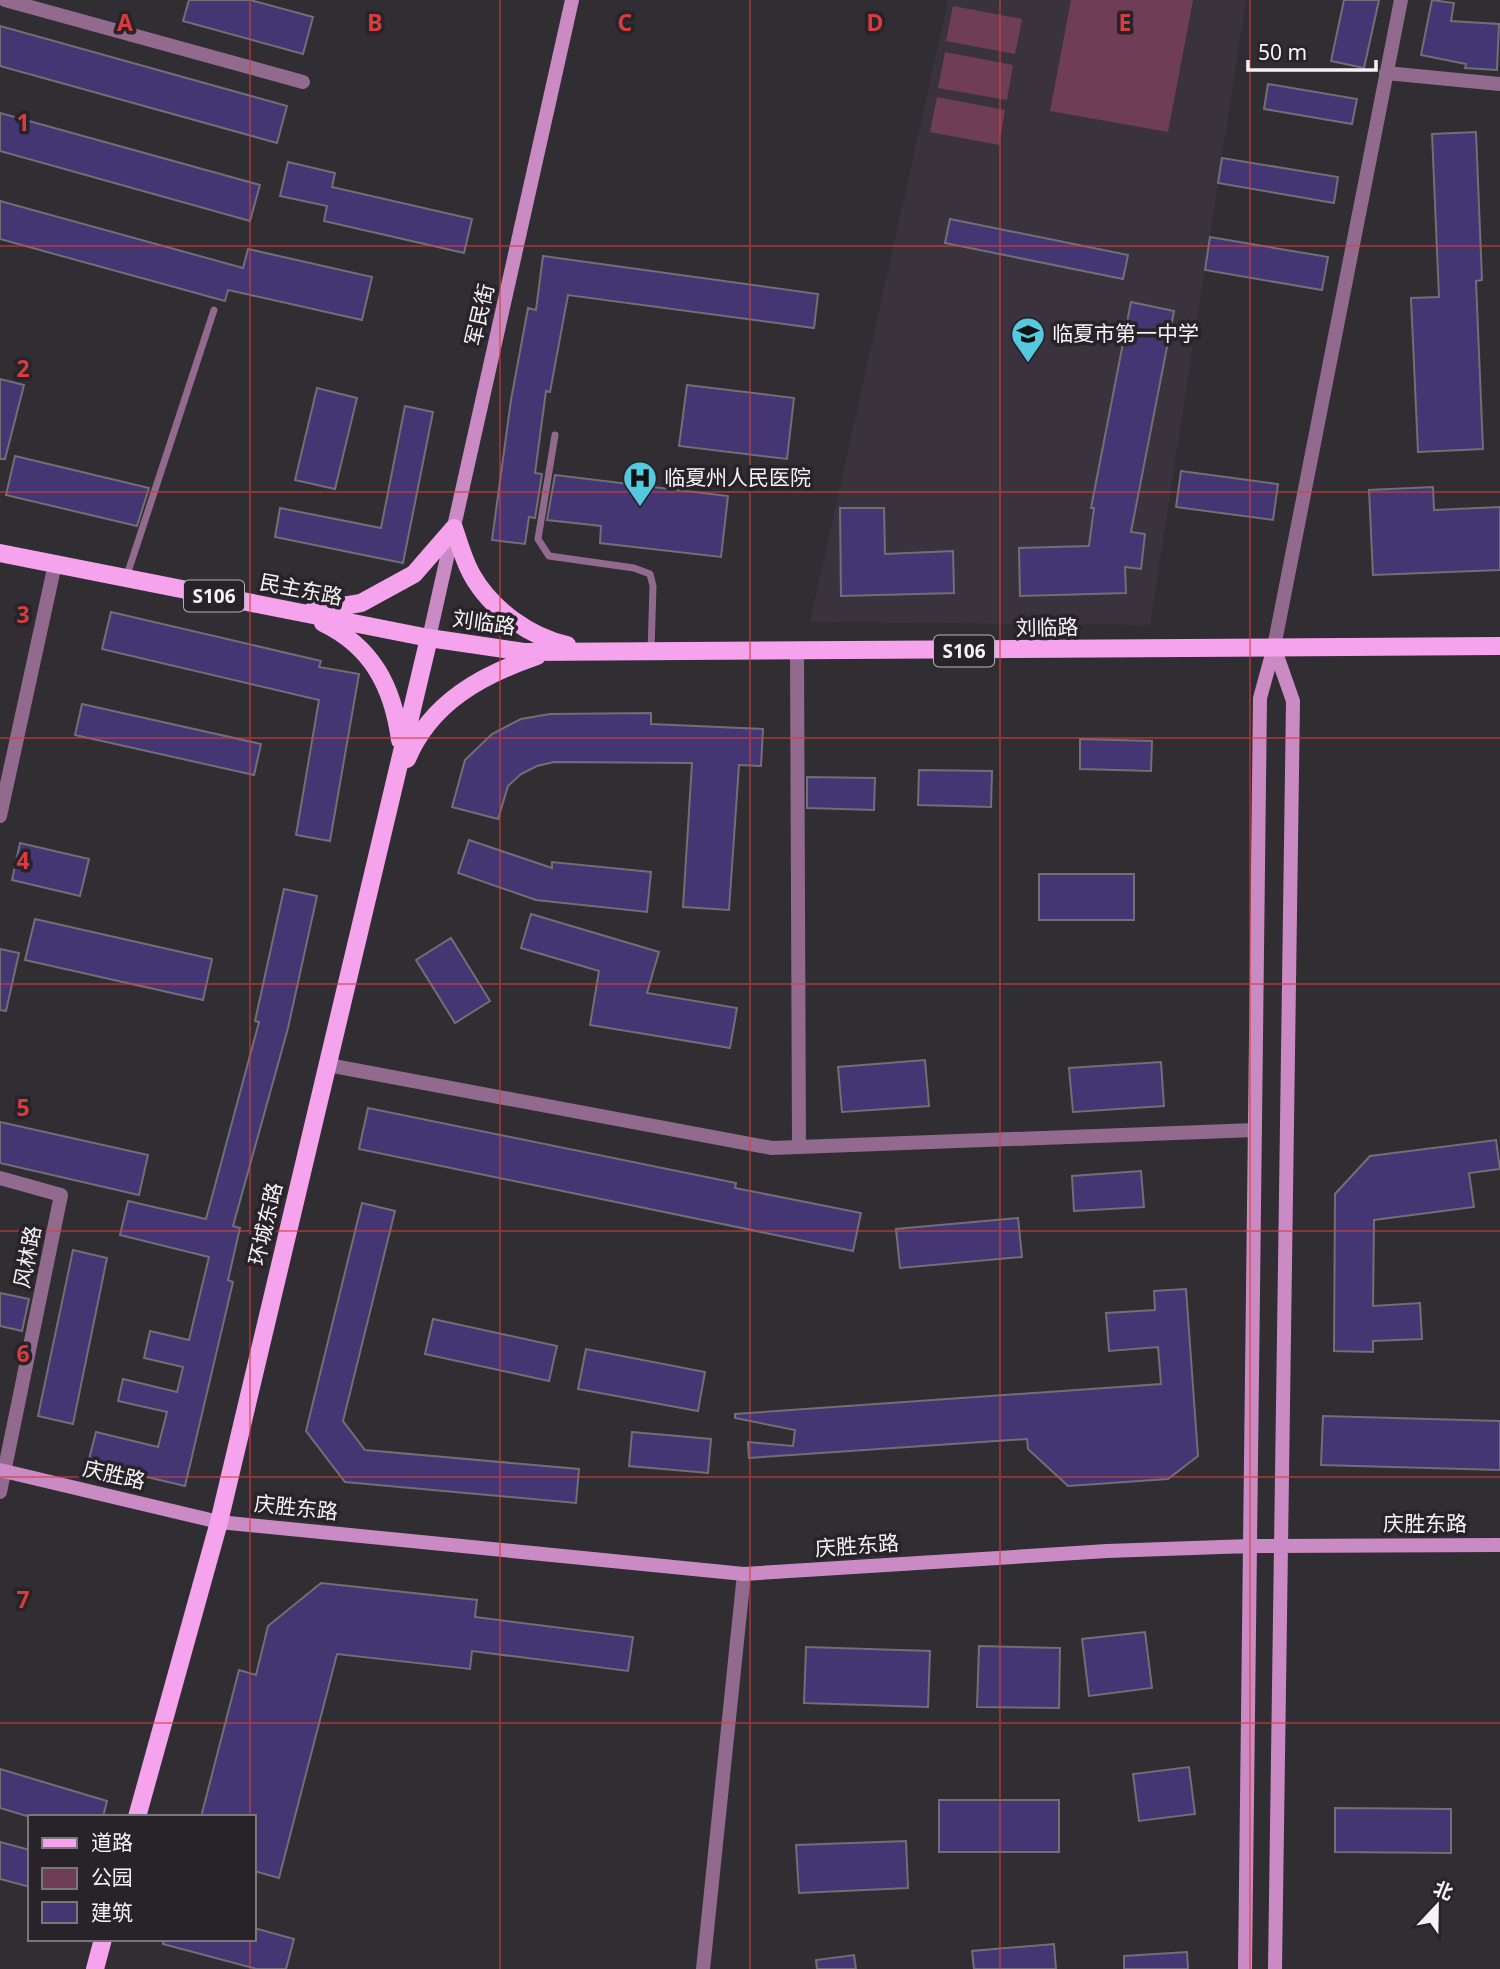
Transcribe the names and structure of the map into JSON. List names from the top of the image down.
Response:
{
  "streets": {
    "main road": [
      "军民街",
      "民主东路",
      "S106",
      "刘临路",
      "环城东路",
      "庆胜路",
      "庆胜东路"
    ],
    "street": ["风林路"]
  },
  "crossings": [
    ["军民街", "民主东路"],
    ["军民街", "刘临路"],
    ["军民街", "环城东路"],
    ["民主东路", "刘临路"],
    ["民主东路", "环城东路"],
    ["刘临路", "环城东路"],
    ["环城东路", "庆胜路"],
    ["环城东路", "庆胜东路"],
    ["风林路", "庆胜路"],
    ["庆胜路", "庆胜东路"]
  ],
  "places": {
    "school or university": ["临夏市第一中学"],
    "hospital": ["临夏州人民医院"]
  },
  "legend": ["道路", "公园", "建筑"],
  "scale_bar": "50 m",
  "north": "top",
  "grid": {
    "columns": [
      "A",
      "B",
      "C",
      "D",
      "E"
    ],
    "rows": [
      "1",
      "2",
      "3",
      "4",
      "5",
      "6",
      "7"
    ]
  }
}
